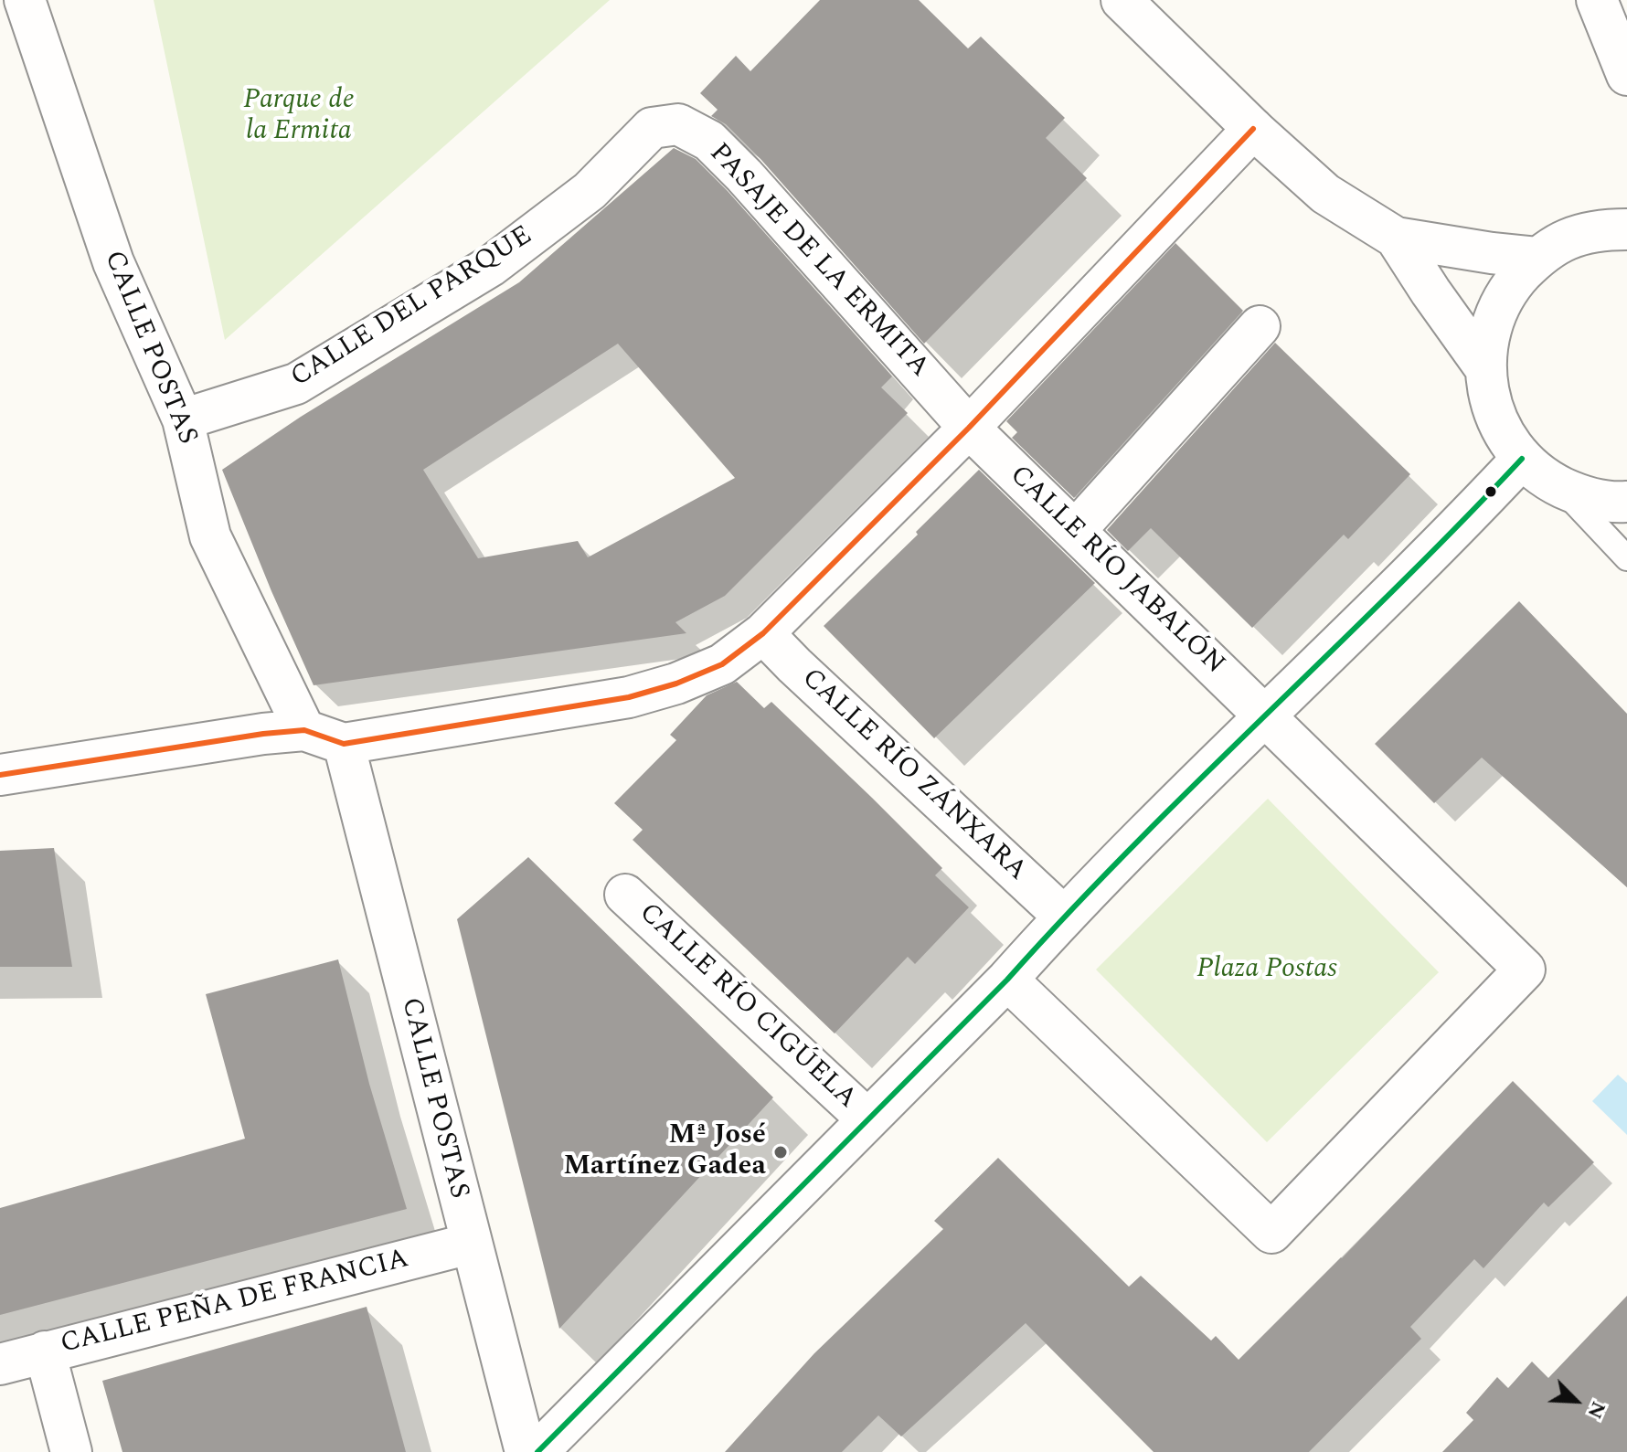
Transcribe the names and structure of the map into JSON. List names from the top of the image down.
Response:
{
  "streets": {
    "street": [
      "PASAJE DE LA ERMITA",
      "CALLE DEL PARQUE",
      "CALLE POSTAS",
      "CALLE RÍO JABALÓN",
      "CALLE RÍO ZÁNXARA",
      "CALLE RÍO CIGÚELA",
      "CALLE PEÑA DE FRANCIA"
    ]
  },
  "crossings": [
    ["PASAJE DE LA ERMITA", "CALLE DEL PARQUE"],
    ["PASAJE DE LA ERMITA", "CALLE RÍO JABALÓN"],
    ["CALLE DEL PARQUE", "CALLE POSTAS"],
    ["CALLE POSTAS", "CALLE PEÑA DE FRANCIA"]
  ],
  "parks": ["Parque de la Ermita", "Plaza Postas"],
  "places": ["Mª José Martínez Gadea"],
  "north": "bottom right"
}
